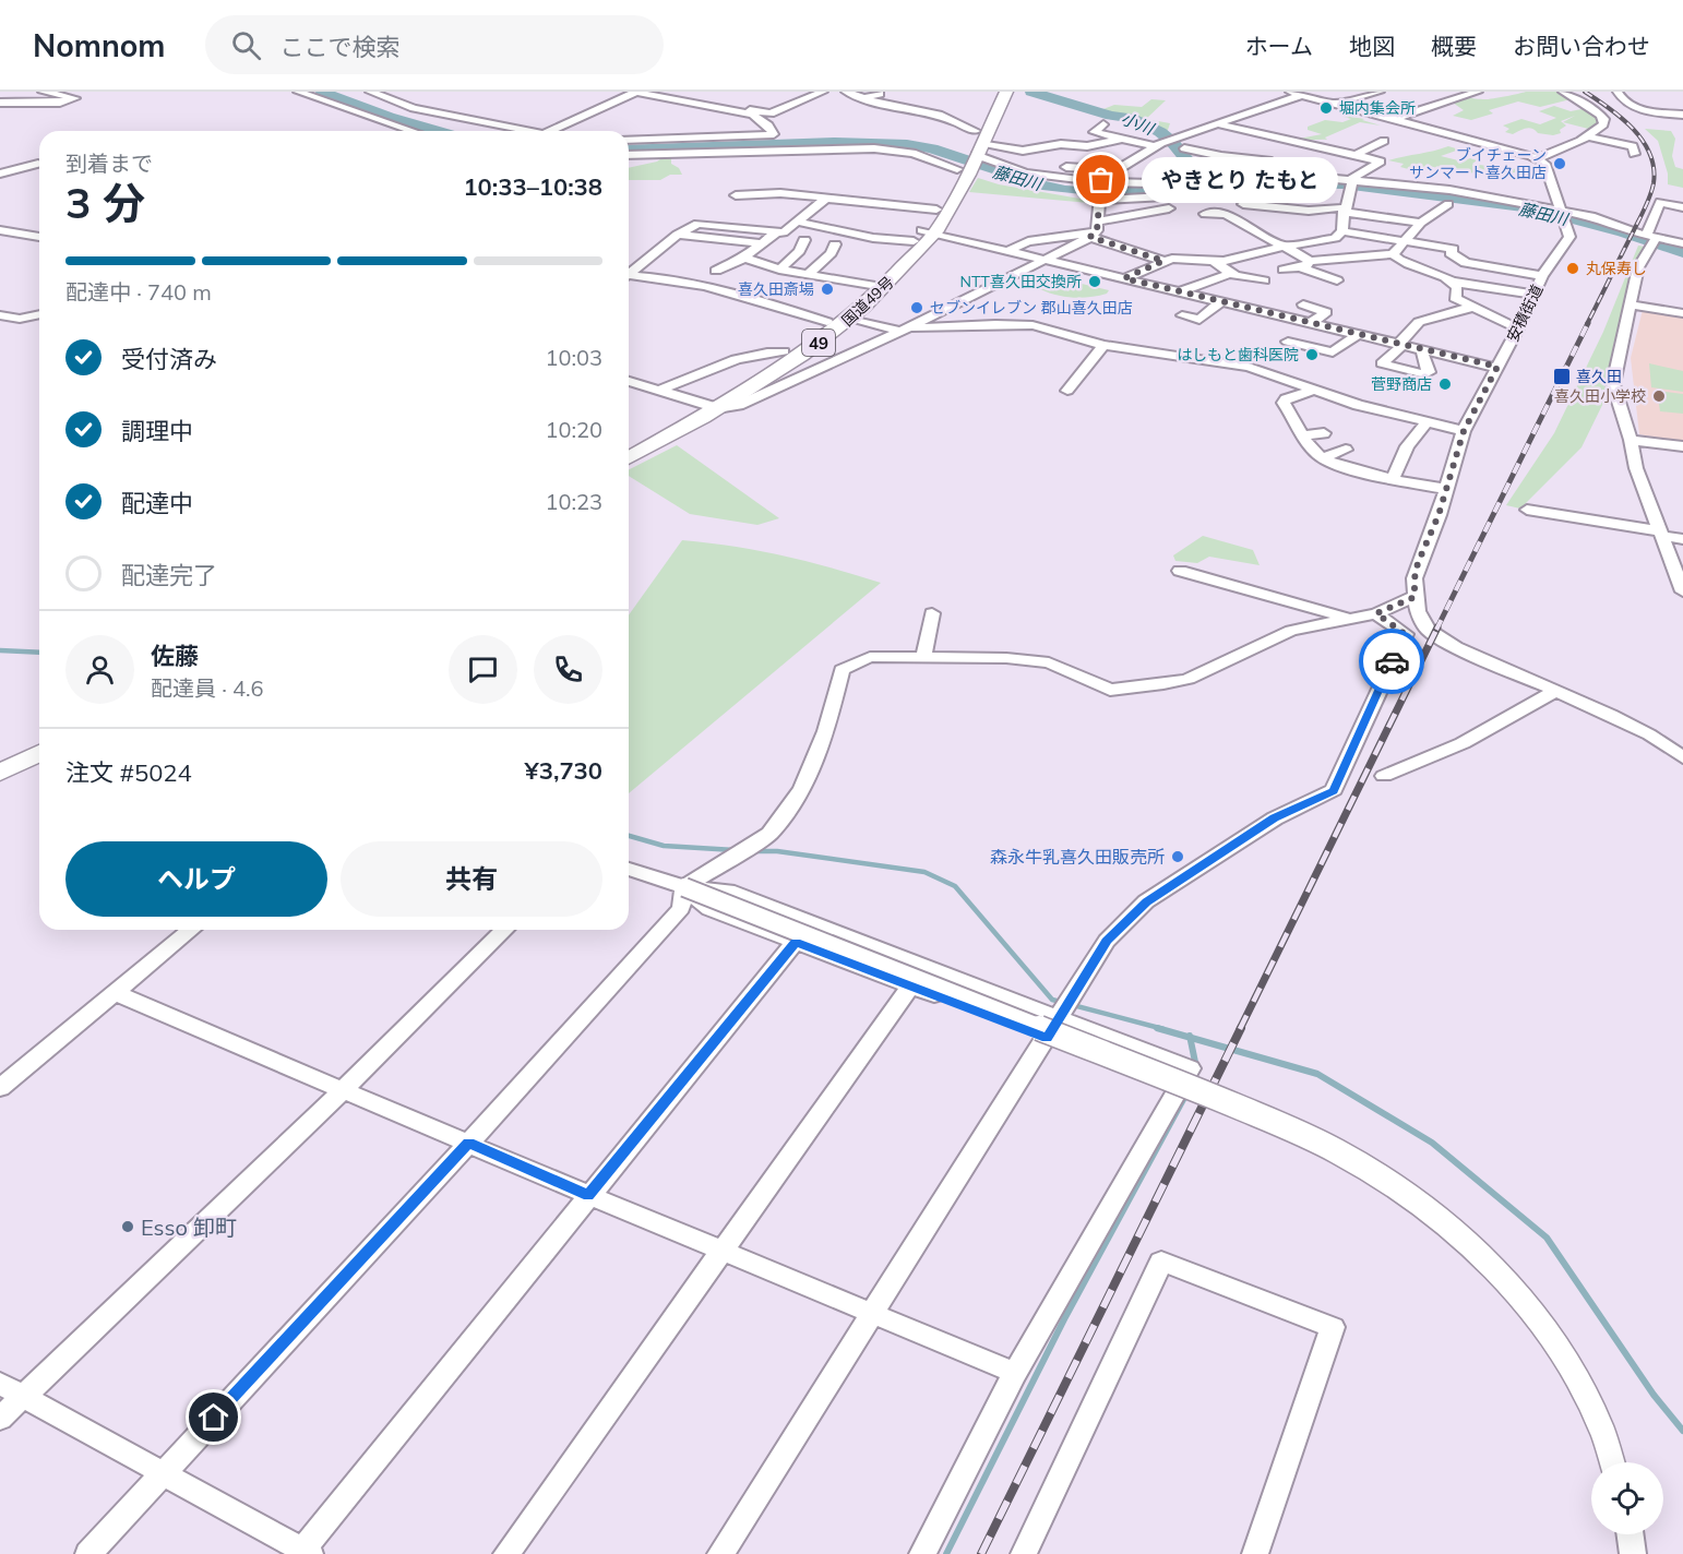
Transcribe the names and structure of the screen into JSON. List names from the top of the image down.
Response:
{
  "streets": {
    "highway": ["国道49号", "49"],
    "street": ["安積街道"]
  },
  "water": ["小川", "藤田川"],
  "places": {
    "other": [
      "堀内集会所",
      "ブイチェーン サンマート喜久田店",
      "やきとり たもと",
      "丸保寿し",
      "NTT喜久田交換所",
      "喜久田斎場",
      "セブンイレブン 郡山喜久田店",
      "はしもと歯科医院",
      "菅野商店",
      "喜久田小学校",
      "森永牛乳喜久田販売所",
      "Esso 卸町"
    ],
    "transit": ["喜久田"]
  },
  "page": {
    "header": "Nomnom",
    "search": "ここで検索",
    "nav": [
      "ホーム",
      "地図",
      "概要",
      "お問い合わせ"
    ],
    "heading": ["3 分", "到着まで", "10:33–10:38"],
    "panel": [
      "佐藤",
      "配達員 · 4.6",
      "注文 #5024",
      "¥3,730"
    ],
    "bubble": "やきとり たもと",
    "bar": "配達中 · 740 m",
    "list": [
      ["受付済み", "10:03"],
      ["調理中", "10:20"],
      ["配達中", "10:23"],
      "配達完了"
    ],
    "buttons": ["ヘルプ", "共有"]
  }
}
